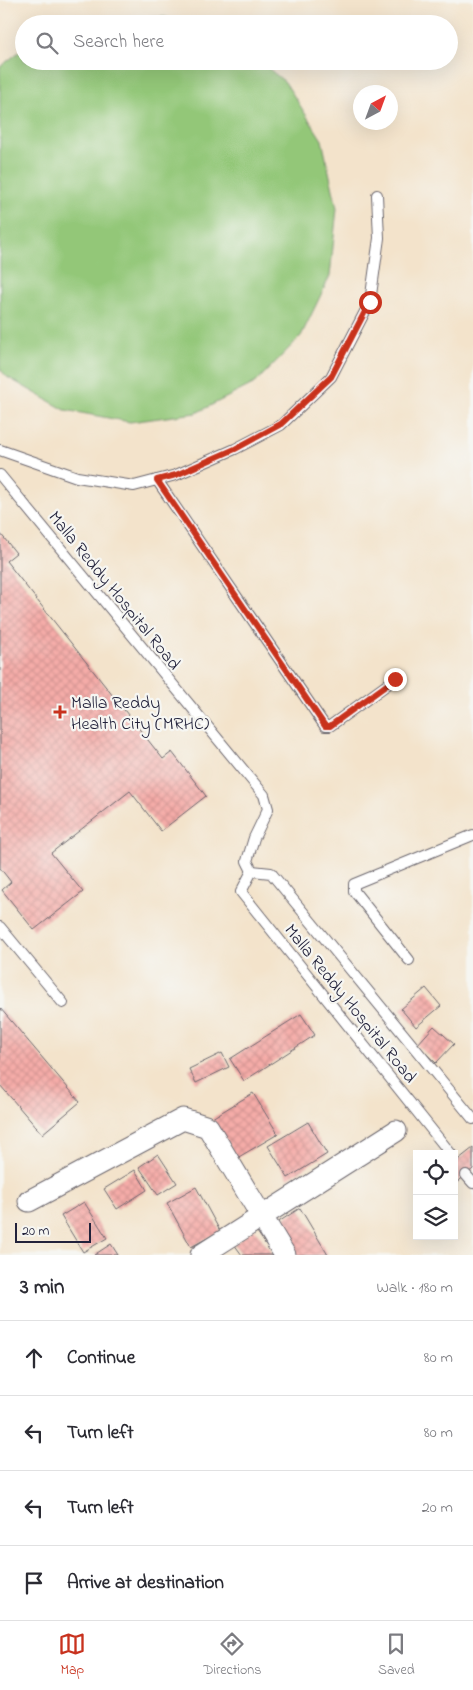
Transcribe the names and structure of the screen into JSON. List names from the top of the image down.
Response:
{
  "streets": {
    "lane": ["Malla Reddy Hospital Road"]
  },
  "places": {
    "health": ["Malla Reddy Health City (MRHC)"]
  },
  "scale_bar": "20 m",
  "north": "top right",
  "page": {
    "search": "Search here",
    "scale": "20 m",
    "heading": ["3 min", "Walk · 180 m"],
    "list": [
      ["Continue", "80 m"],
      ["Turn left", "80 m"],
      ["Turn left", "20 m"],
      "Arrive at destination"
    ],
    "nav": ["Map", "Directions", "Saved"]
  }
}
